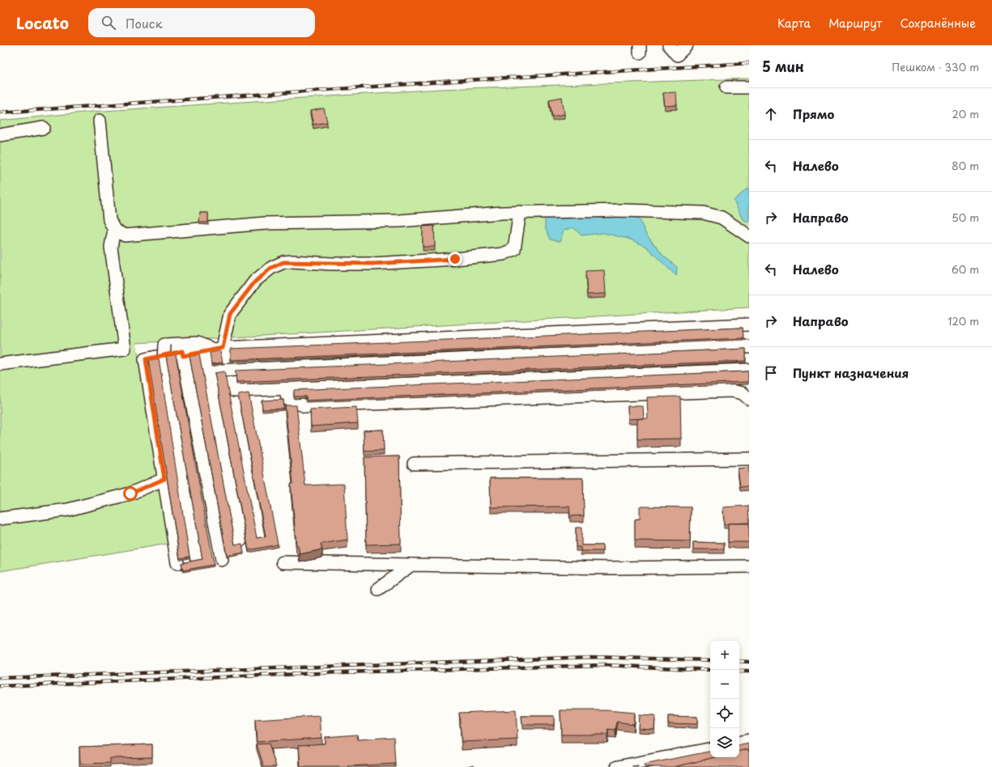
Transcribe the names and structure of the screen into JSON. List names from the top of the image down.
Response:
{
  "page": {
    "header": "Locato",
    "search": "Поиск",
    "nav": ["Карта", "Маршрут", "Сохранённые"],
    "heading": ["5 мин", "Пешком · 330 m"],
    "list": [
      ["Прямо", "20 m"],
      ["Налево", "80 m"],
      ["Направо", "50 m"],
      ["Налево", "60 m"],
      ["Направо", "120 m"],
      "Пункт назначения"
    ],
    "map_buttons": ["+", "−"]
  }
}
